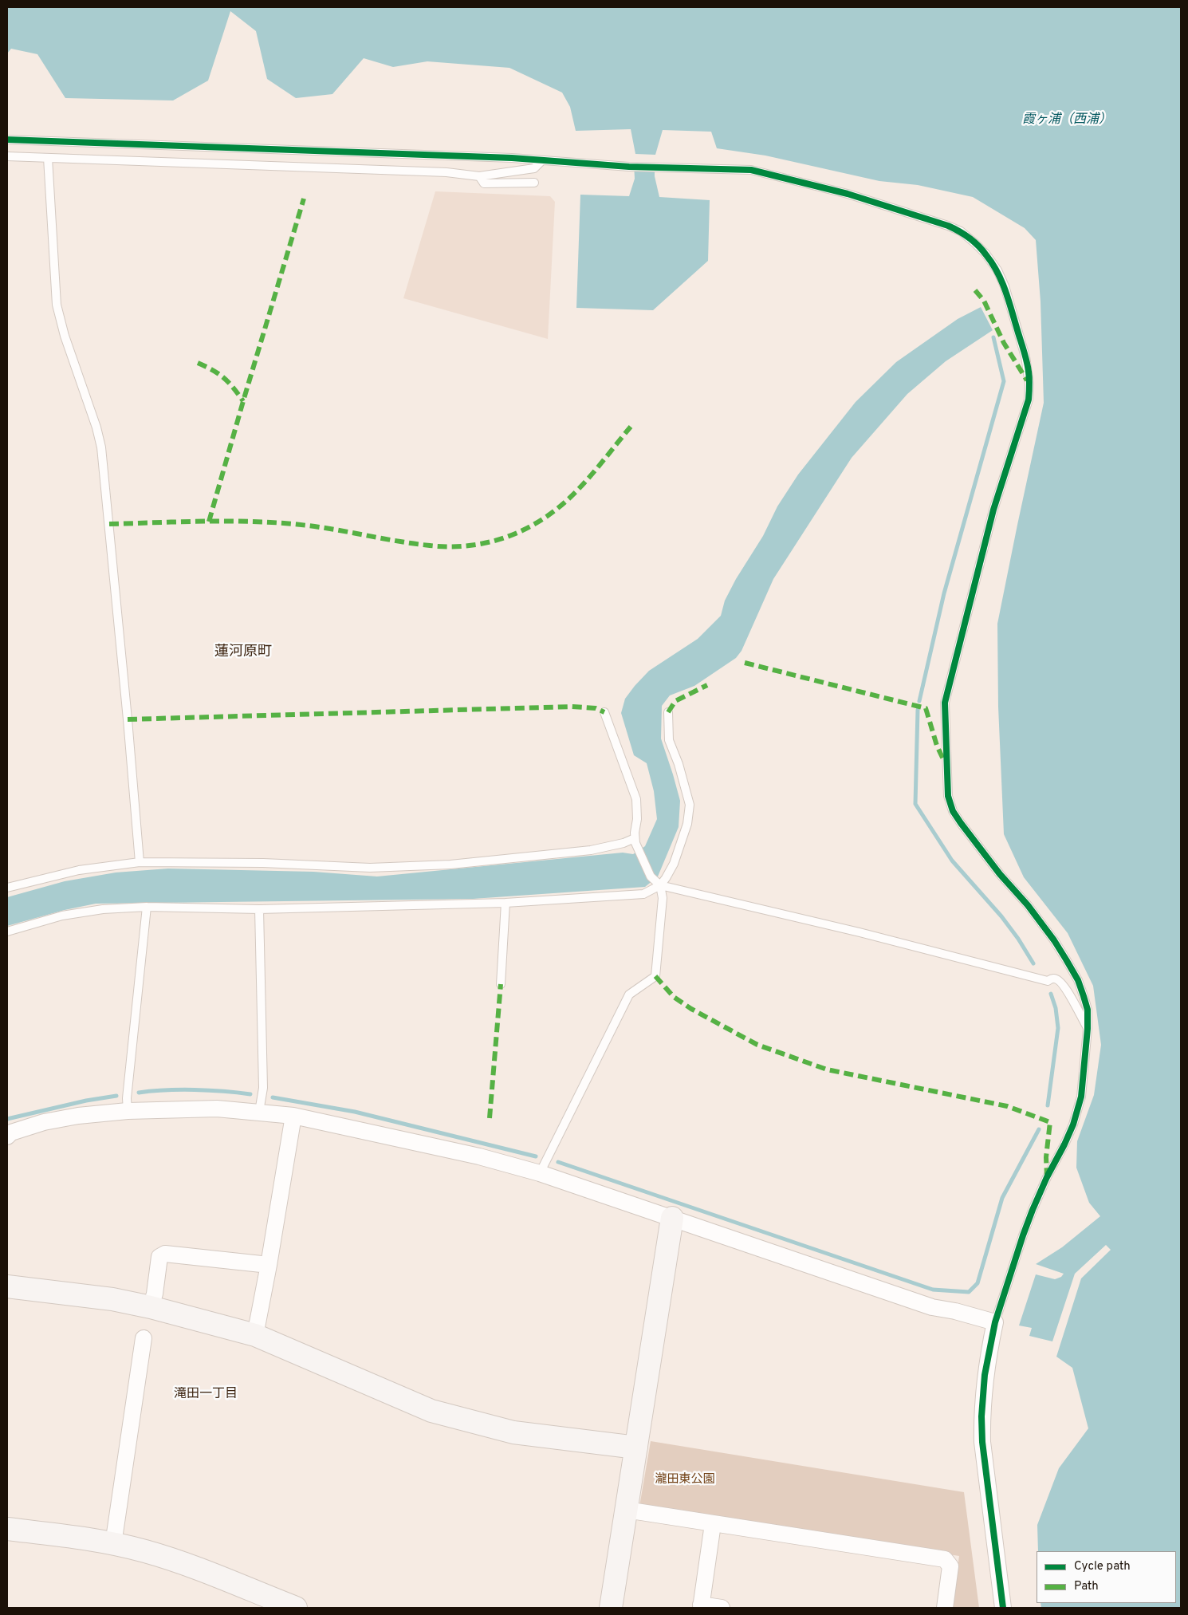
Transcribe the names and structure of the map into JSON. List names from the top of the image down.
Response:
{
  "districts": ["蓮河原町", "滝田一丁目"],
  "water": ["霞ヶ浦（西浦）"],
  "parks": ["瀧田東公園"],
  "legend": ["Cycle path", "Path"]
}
